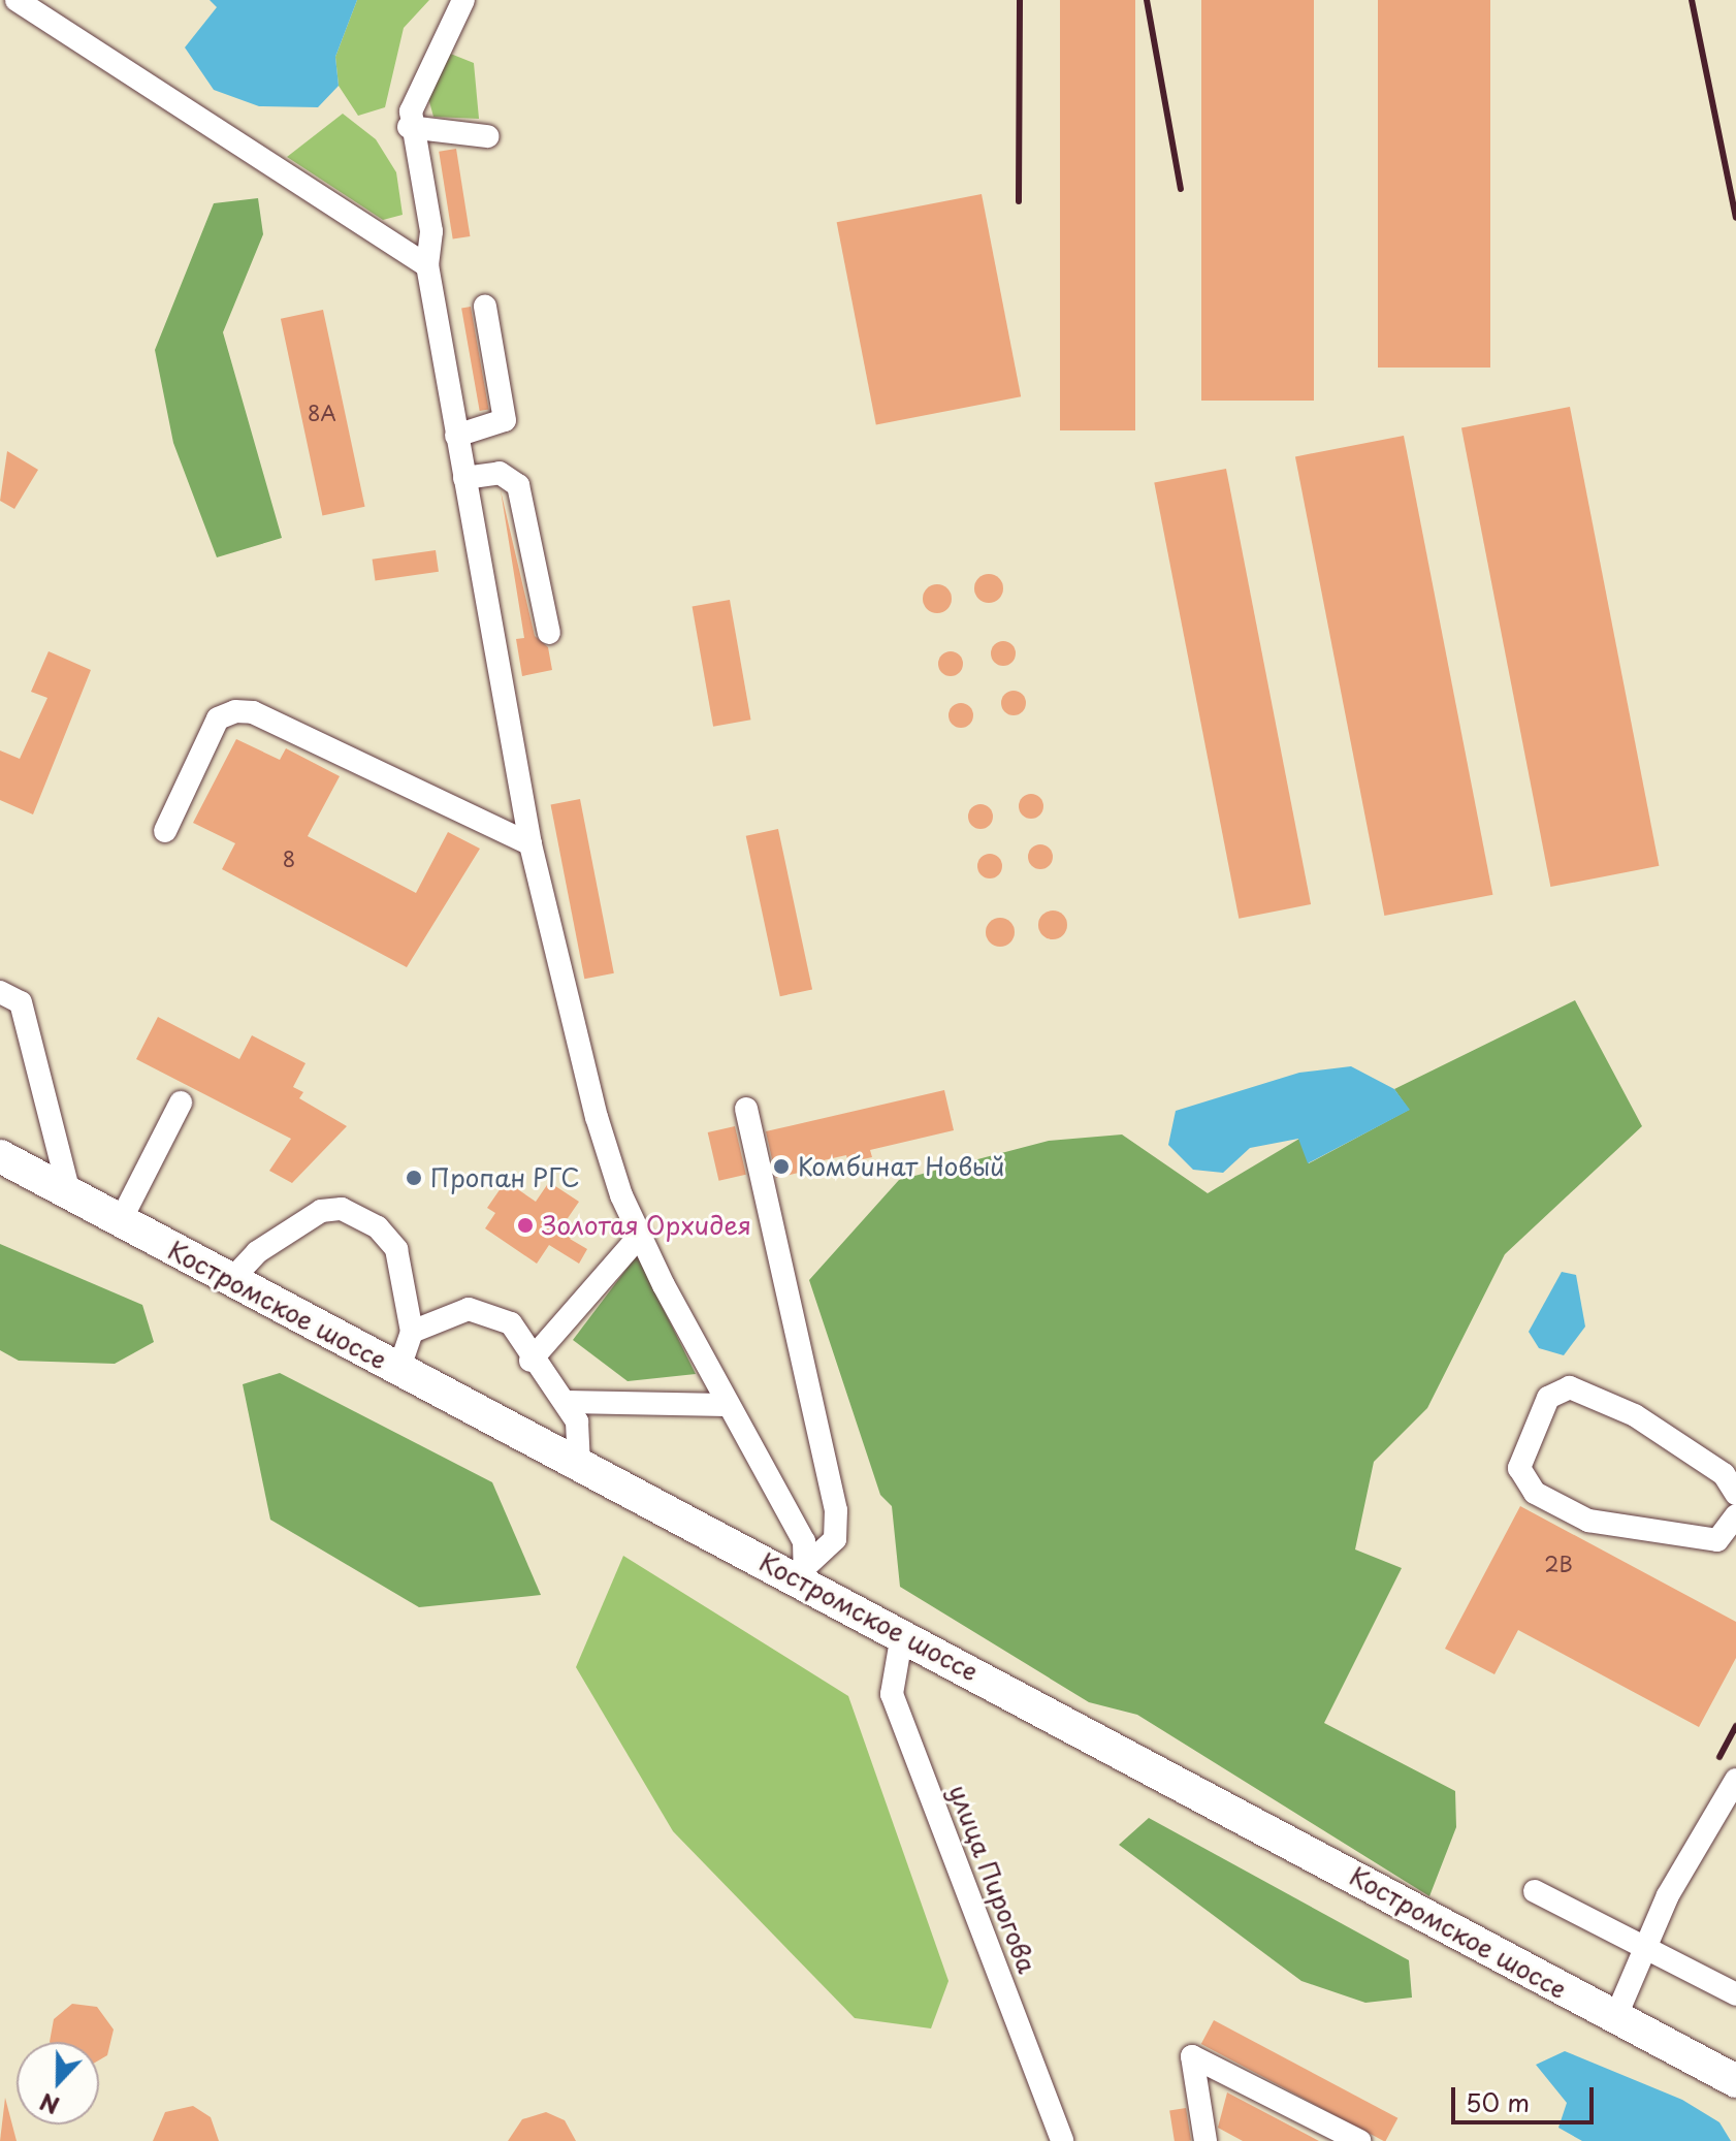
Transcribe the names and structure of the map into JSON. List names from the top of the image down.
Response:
{
  "streets": {
    "highway": ["Костромское шоссе"],
    "street": ["улица Пирогова"]
  },
  "crossings": [
    ["Костромское шоссе", "улица Пирогова"]
  ],
  "places": ["Комбинат Новый", "Пропан РГС", "Золотая Орхидея"],
  "house_numbers": ["8А", "8", "2В"],
  "scale_bar": "50 m",
  "north": "bottom"
}
